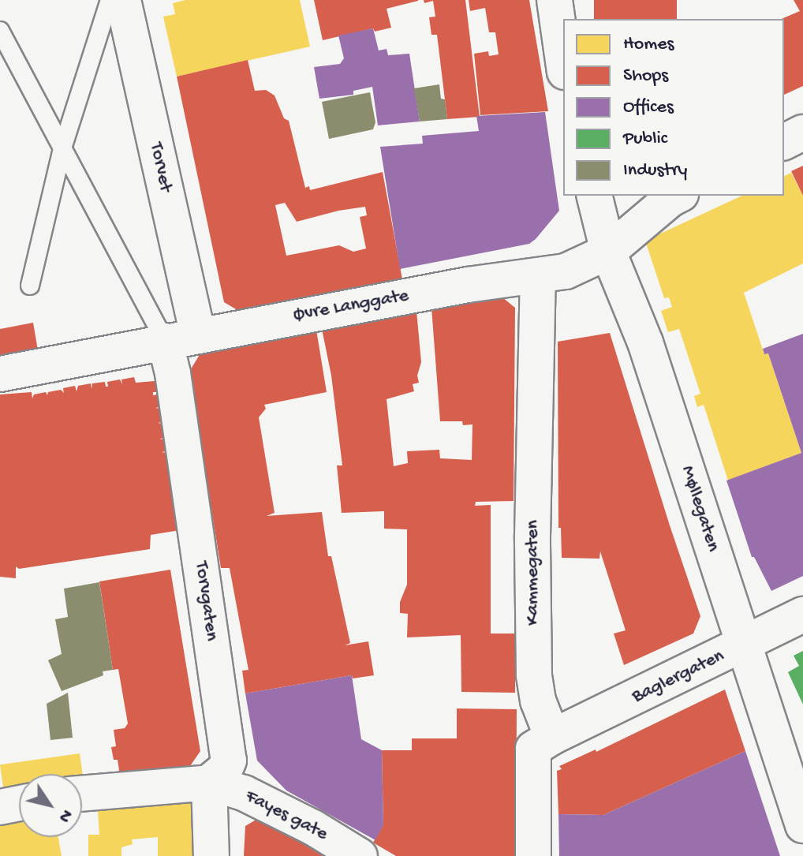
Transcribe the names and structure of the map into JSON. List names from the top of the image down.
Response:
{
  "streets": {
    "street": [
      "Torvet",
      "Øvre Langgate",
      "Møllegaten",
      "Kammegaten",
      "Torvgaten",
      "Baglergaten",
      "Fayes gate"
    ]
  },
  "crossings": [
    ["Torvet", "Øvre Langgate"],
    ["Torvet", "Torvgaten"],
    ["Øvre Langgate", "Møllegaten"],
    ["Øvre Langgate", "Kammegaten"],
    ["Øvre Langgate", "Torvgaten"],
    ["Møllegaten", "Baglergaten"],
    ["Kammegaten", "Baglergaten"],
    ["Torvgaten", "Fayes gate"]
  ],
  "legend": [
    "Homes",
    "Shops",
    "Offices",
    "Public",
    "Industry"
  ],
  "north": "bottom right"
}
